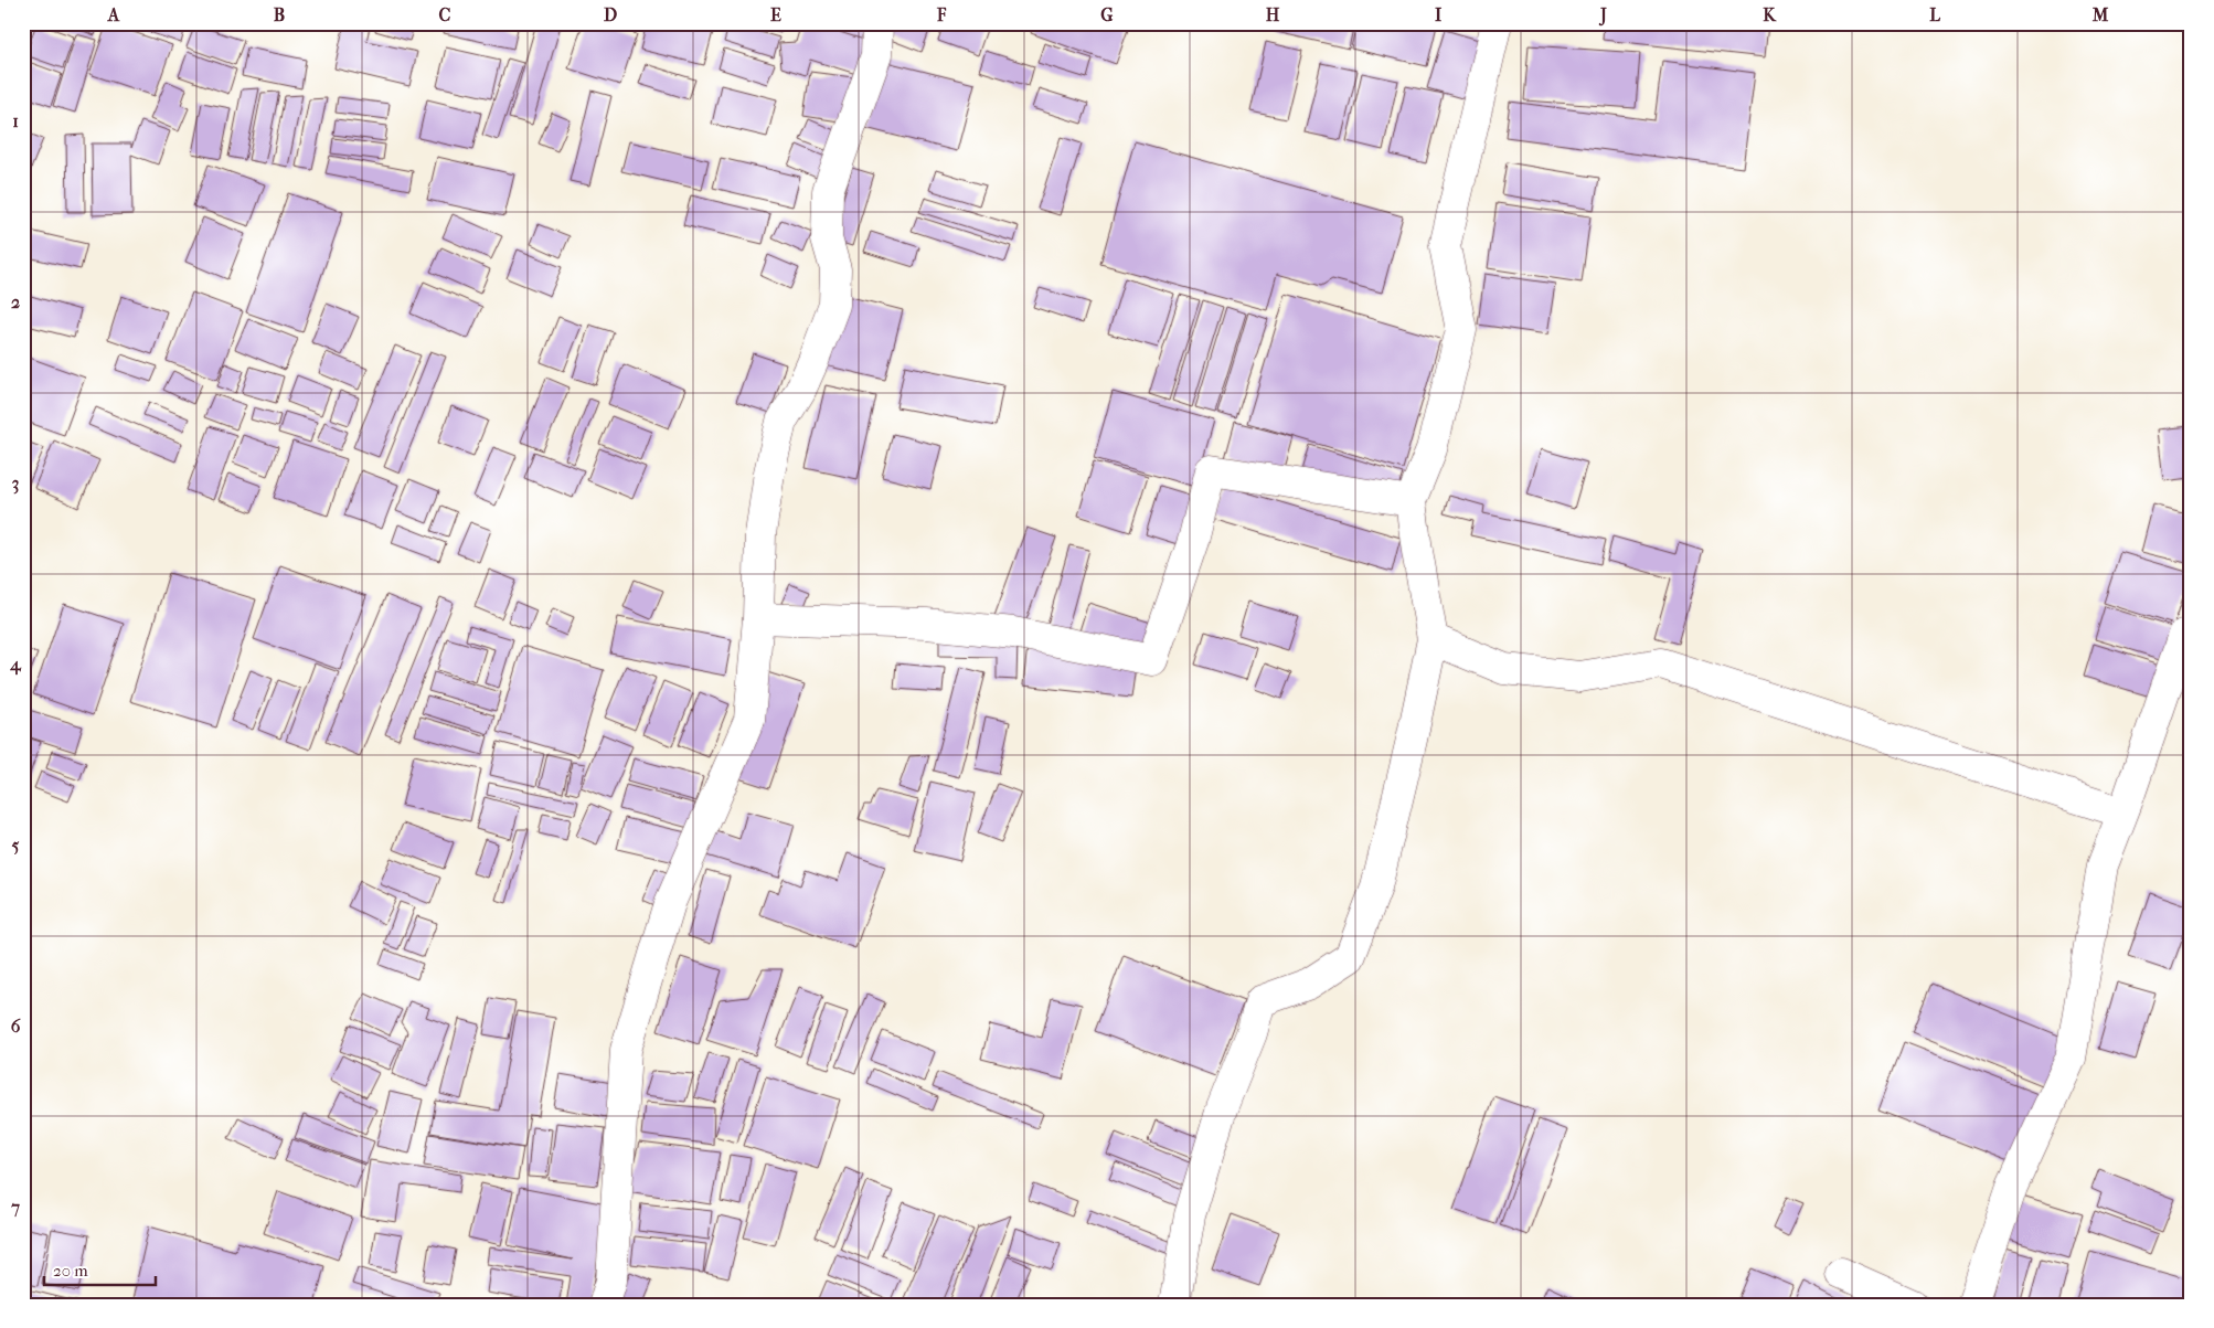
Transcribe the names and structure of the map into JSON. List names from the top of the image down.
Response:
{
  "scale_bar": "20 m",
  "grid": {
    "columns": [
      "A",
      "B",
      "C",
      "D",
      "E",
      "F",
      "G",
      "H",
      "I",
      "J",
      "K",
      "L",
      "M"
    ],
    "rows": [
      "1",
      "2",
      "3",
      "4",
      "5",
      "6",
      "7"
    ]
  }
}
